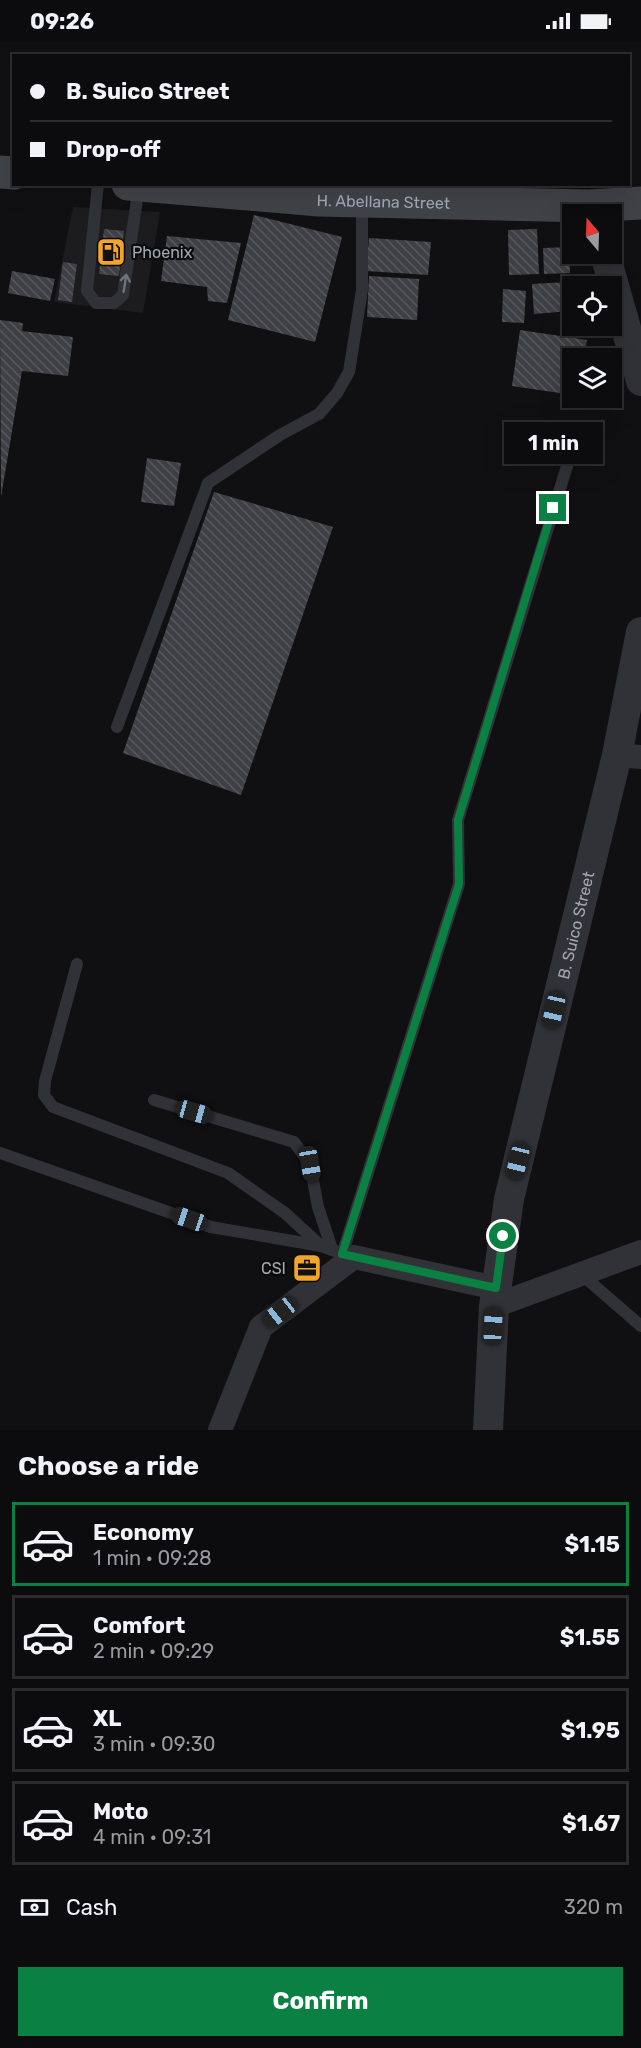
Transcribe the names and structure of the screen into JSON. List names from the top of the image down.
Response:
{
  "streets": {
    "main road": ["H. Abellana Street"],
    "street": ["B. Suico Street"]
  },
  "places": {
    "fuel station": ["Phoenix"],
    "office": ["CSI"]
  },
  "north": "top",
  "page": {
    "status": "09:26",
    "banner": ["B. Suico Street", "Drop-off"],
    "bubble": "1 min",
    "heading": "Choose a ride",
    "list": [
      {
        "name": "Economy",
        "note": "1 min · 09:28",
        "value": "$1.15"
      },
      {
        "name": "Comfort",
        "note": "2 min · 09:29",
        "value": "$1.55"
      },
      {
        "name": "XL",
        "note": "3 min · 09:30",
        "value": "$1.95"
      },
      {
        "name": "Moto",
        "note": "4 min · 09:31",
        "value": "$1.67"
      }
    ],
    "pay": ["Cash", "320 m"],
    "buttons": "Confirm"
  }
}
